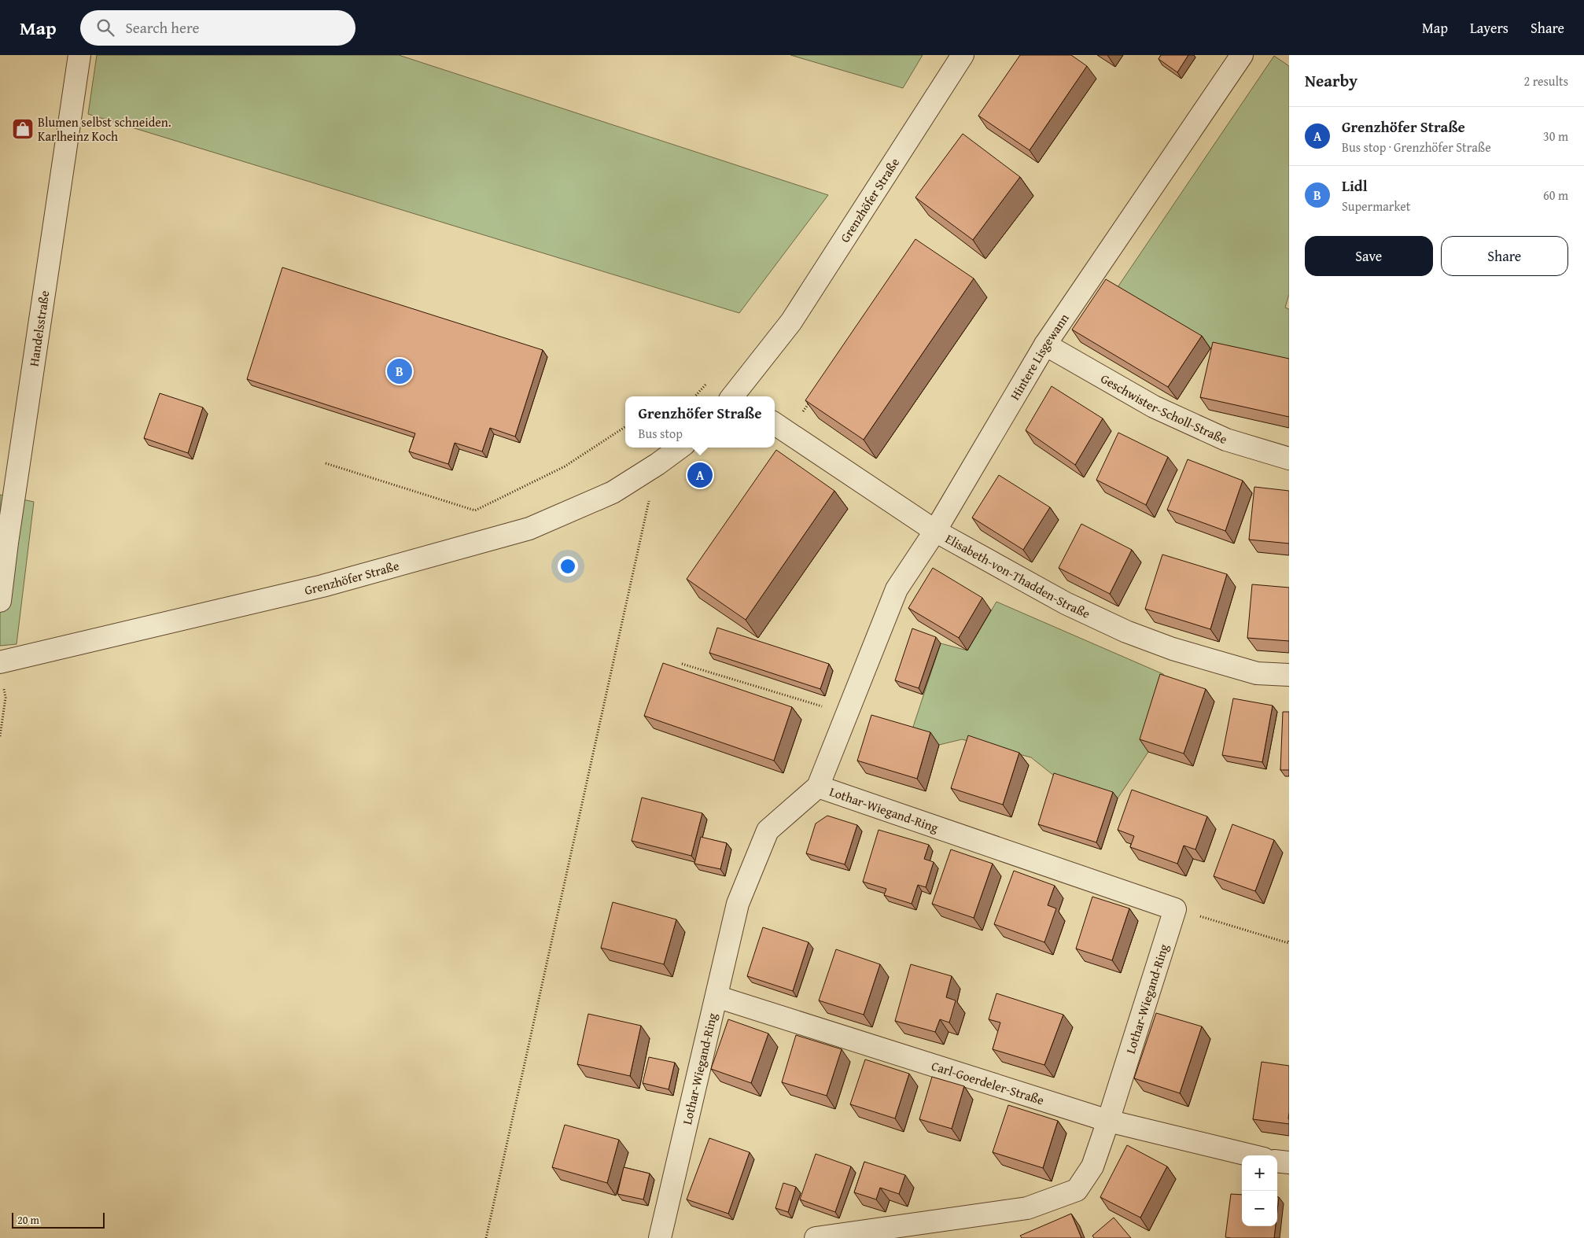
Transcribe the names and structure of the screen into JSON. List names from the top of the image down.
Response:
{
  "streets": {
    "street": [
      "Grenzhöfer Straße",
      "Handelsstraße",
      "Hintere Lisgewann",
      "Geschwister-Scholl-Straße",
      "Elisabeth-von-Thadden-Straße",
      "Lothar-Wiegand-Ring",
      "Carl-Goerdeler-Straße"
    ]
  },
  "crossings": [
    ["Hintere Lisgewann", "Geschwister-Scholl-Straße"],
    ["Hintere Lisgewann", "Elisabeth-von-Thadden-Straße"],
    ["Hintere Lisgewann", "Lothar-Wiegand-Ring"],
    ["Lothar-Wiegand-Ring", "Carl-Goerdeler-Straße"]
  ],
  "places": {
    "shop": ["Blumen selbst schneiden. Karlheinz Koch"]
  },
  "scale_bar": "20 m",
  "page": {
    "header": "Map",
    "search": "Search here",
    "nav": ["Map", "Layers", "Share"],
    "heading": ["Nearby", "2 results"],
    "list": [
      {
        "mark": "A",
        "name": "Grenzhöfer Straße",
        "note": "Bus stop · Grenzhöfer Straße",
        "value": "30 m"
      },
      {
        "mark": "B",
        "name": "Lidl",
        "note": "Supermarket",
        "value": "60 m"
      }
    ],
    "buttons": ["Save", "Share"],
    "pins": ["B", "A"],
    "popup": ["Grenzhöfer Straße", "Bus stop"],
    "map_buttons": ["+", "−"],
    "scale": "20 m"
  }
}
